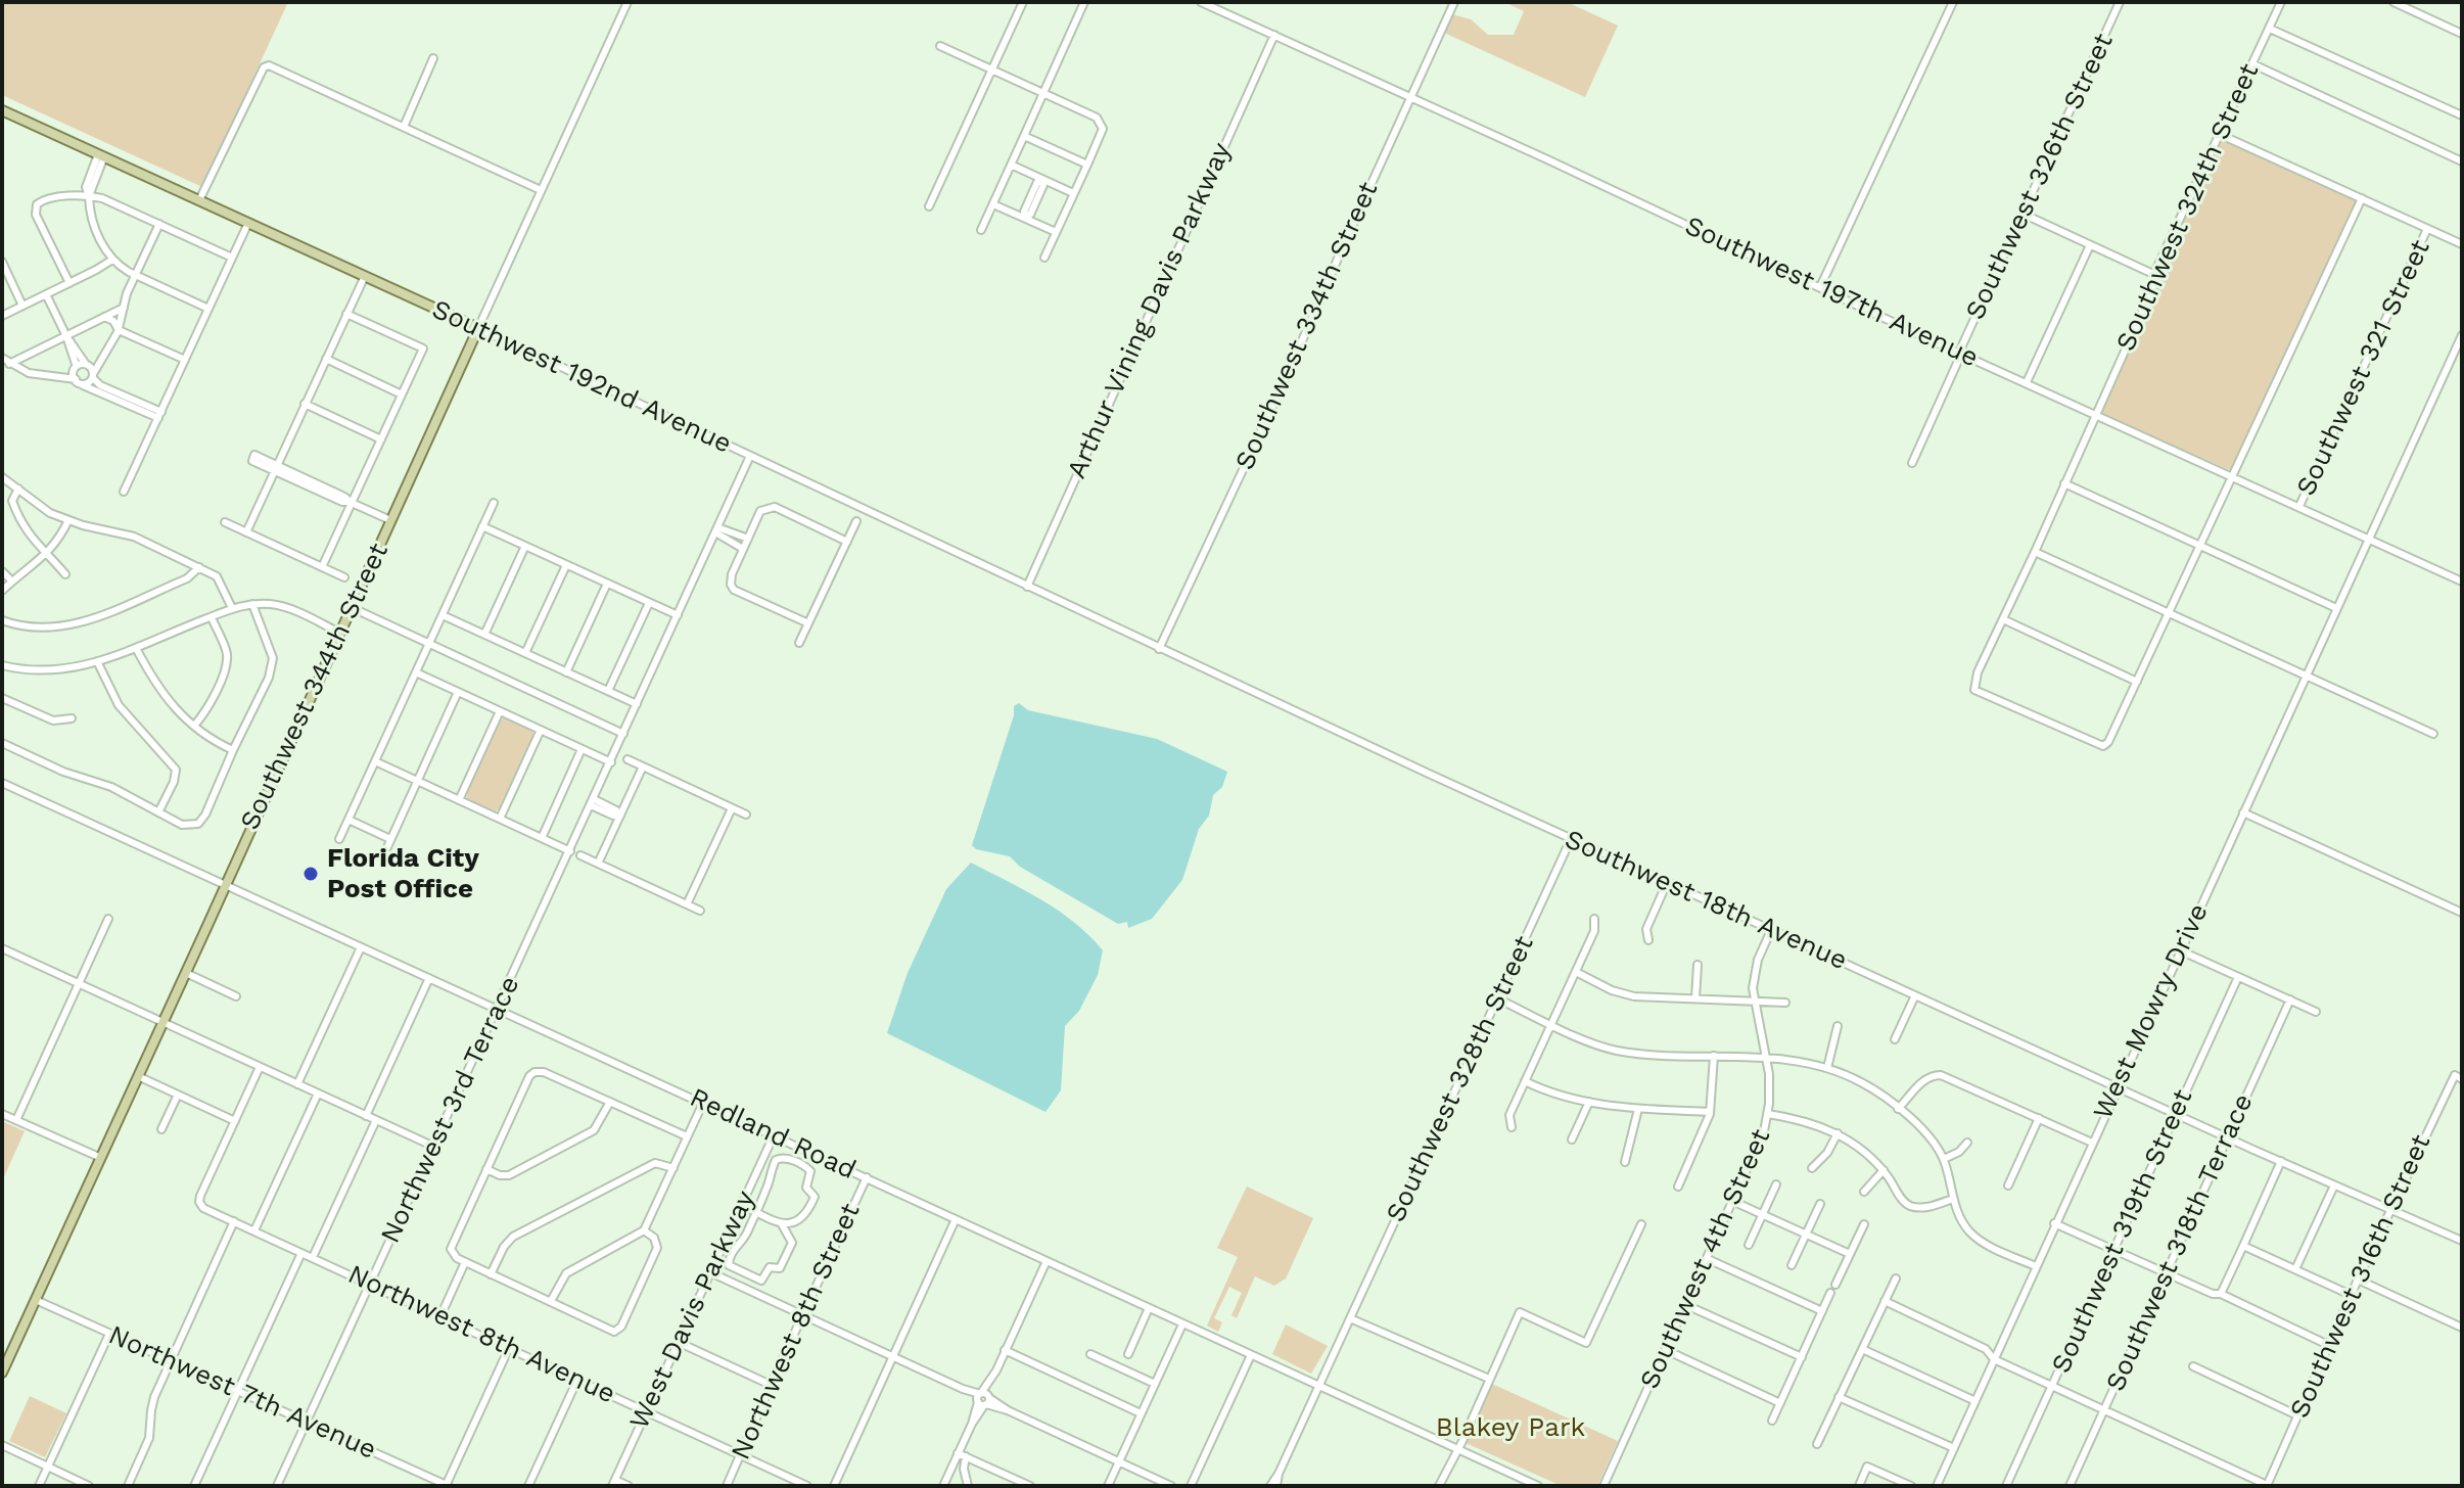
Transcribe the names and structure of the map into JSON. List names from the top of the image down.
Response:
{
  "streets": {
    "main road": ["Southwest 192nd Avenue", "Southwest 344th Street"],
    "street": [
      "Southwest 326th Street",
      "Southwest 324th Street",
      "Southwest 197th Avenue",
      "Arthur Vining Davis Parkway",
      "Southwest 334th Street",
      "Southwest 321 Street",
      "Southwest 18th Avenue",
      "West Mowry Drive",
      "Southwest 328th Street",
      "Northwest 3rd Terrace",
      "Redland Road",
      "Southwest 319th Street",
      "Southwest 318th Terrace",
      "Southwest 4th Street",
      "Southwest 316th Street",
      "West Davis Parkway",
      "Northwest 8th Street",
      "Northwest 8th Avenue",
      "Northwest 7th Avenue"
    ]
  },
  "crossings": [
    ["Southwest 326th Street", "Southwest 197th Avenue"],
    ["Southwest 324th Street", "Southwest 197th Avenue"],
    ["Southwest 197th Avenue", "Arthur Vining Davis Parkway"],
    ["Southwest 197th Avenue", "Southwest 334th Street"],
    ["Southwest 197th Avenue", "Southwest 321 Street"],
    ["Southwest 197th Avenue", "West Mowry Drive"],
    ["Arthur Vining Davis Parkway", "Southwest 192nd Avenue"],
    ["Southwest 334th Street", "Southwest 192nd Avenue"],
    ["Southwest 334th Street", "Southwest 18th Avenue"],
    ["Southwest 192nd Avenue", "Southwest 344th Street"],
    ["Southwest 192nd Avenue", "Southwest 18th Avenue"],
    ["Southwest 344th Street", "Redland Road"],
    ["Southwest 344th Street", "Northwest 7th Avenue"],
    ["Southwest 18th Avenue", "West Mowry Drive"],
    ["Southwest 18th Avenue", "Southwest 328th Street"],
    ["Southwest 18th Avenue", "Southwest 319th Street"],
    ["Southwest 18th Avenue", "Southwest 318th Terrace"],
    ["Southwest 18th Avenue", "Southwest 4th Street"],
    ["Southwest 328th Street", "Redland Road"],
    ["Northwest 3rd Terrace", "Redland Road"],
    ["Northwest 3rd Terrace", "Northwest 8th Avenue"],
    ["Northwest 3rd Terrace", "Northwest 7th Avenue"],
    ["Redland Road", "West Davis Parkway"],
    ["Redland Road", "Northwest 8th Street"],
    ["West Davis Parkway", "Northwest 8th Avenue"],
    ["Northwest 8th Street", "Northwest 8th Avenue"]
  ],
  "parks": ["Blakey Park"],
  "places": ["Florida City Post Office"]
}
